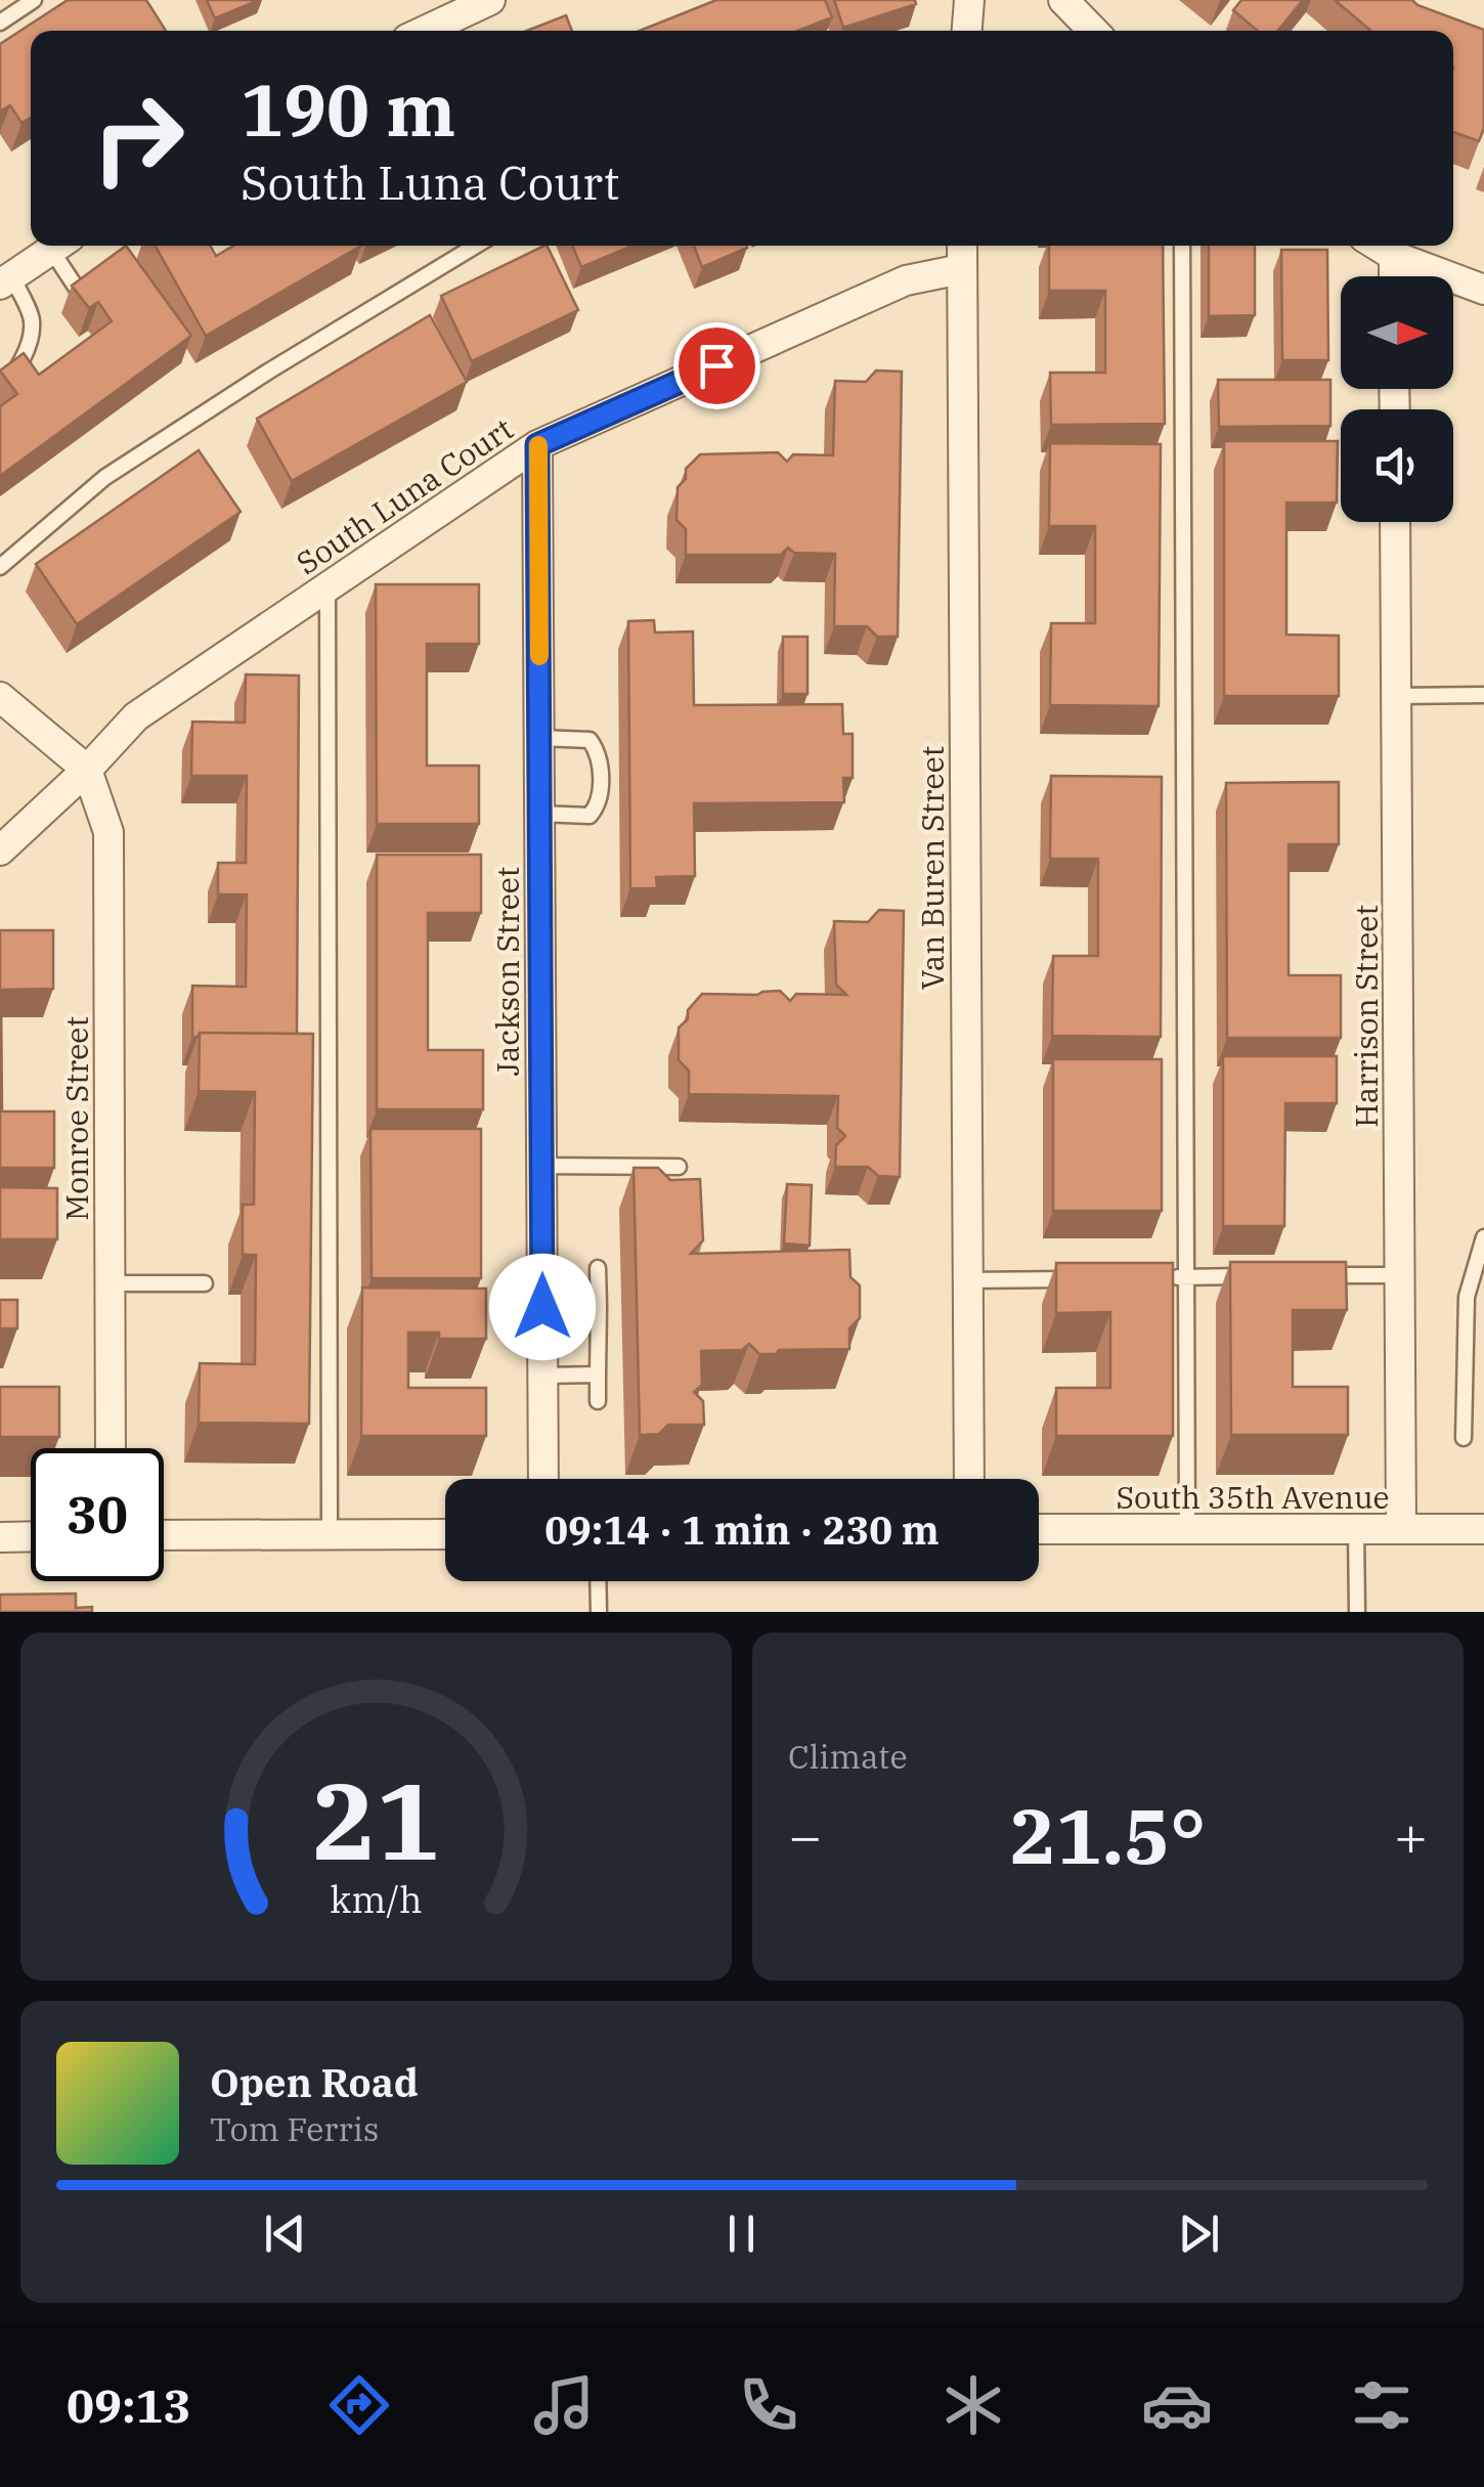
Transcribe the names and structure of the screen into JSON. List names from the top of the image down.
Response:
{
  "streets": {
    "street": [
      "South Luna Court",
      "Van Buren Street",
      "Jackson Street",
      "Harrison Street",
      "Monroe Street",
      "South 35th Avenue"
    ]
  },
  "crossings": [
    ["South Luna Court", "Van Buren Street"],
    ["South Luna Court", "Jackson Street"],
    ["South Luna Court", "Monroe Street"],
    ["Harrison Street", "South 35th Avenue"]
  ],
  "north": "right",
  "page": {
    "turn": ["190 m", "South Luna Court"],
    "limit": "30",
    "trip": "09:14 · 1 min · 230 m",
    "tile": "Climate",
    "heat": ["−", "21.5°", "+"],
    "song": ["Open Road", "Tom Ferris"],
    "tabs": "09:13",
    "gauge": ["21", "km/h"]
  }
}
